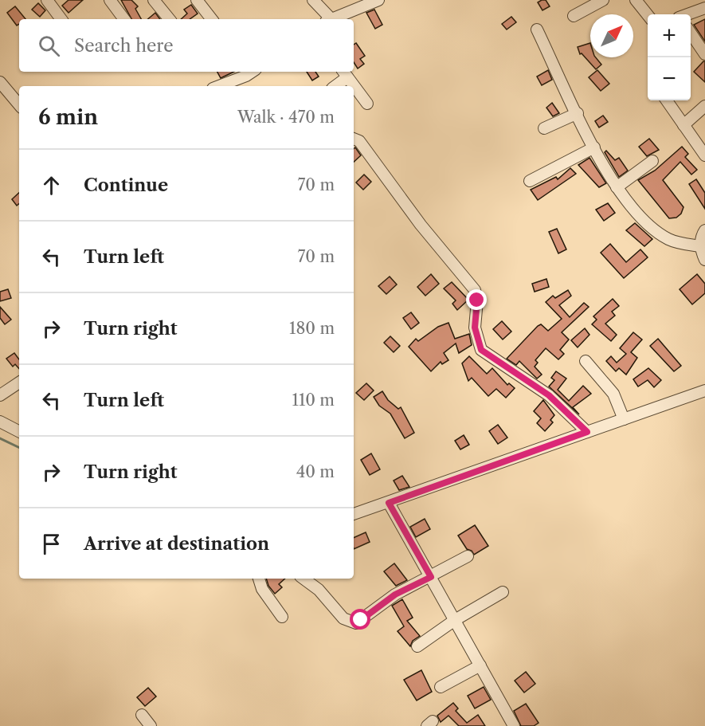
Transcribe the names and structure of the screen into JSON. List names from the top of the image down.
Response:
{
  "north": "top right",
  "page": {
    "map_buttons": ["+", "−"],
    "search": "Search here",
    "heading": ["6 min", "Walk · 470 m"],
    "list": [
      ["Continue", "70 m"],
      ["Turn left", "70 m"],
      ["Turn right", "180 m"],
      ["Turn left", "110 m"],
      ["Turn right", "40 m"],
      "Arrive at destination"
    ]
  }
}
